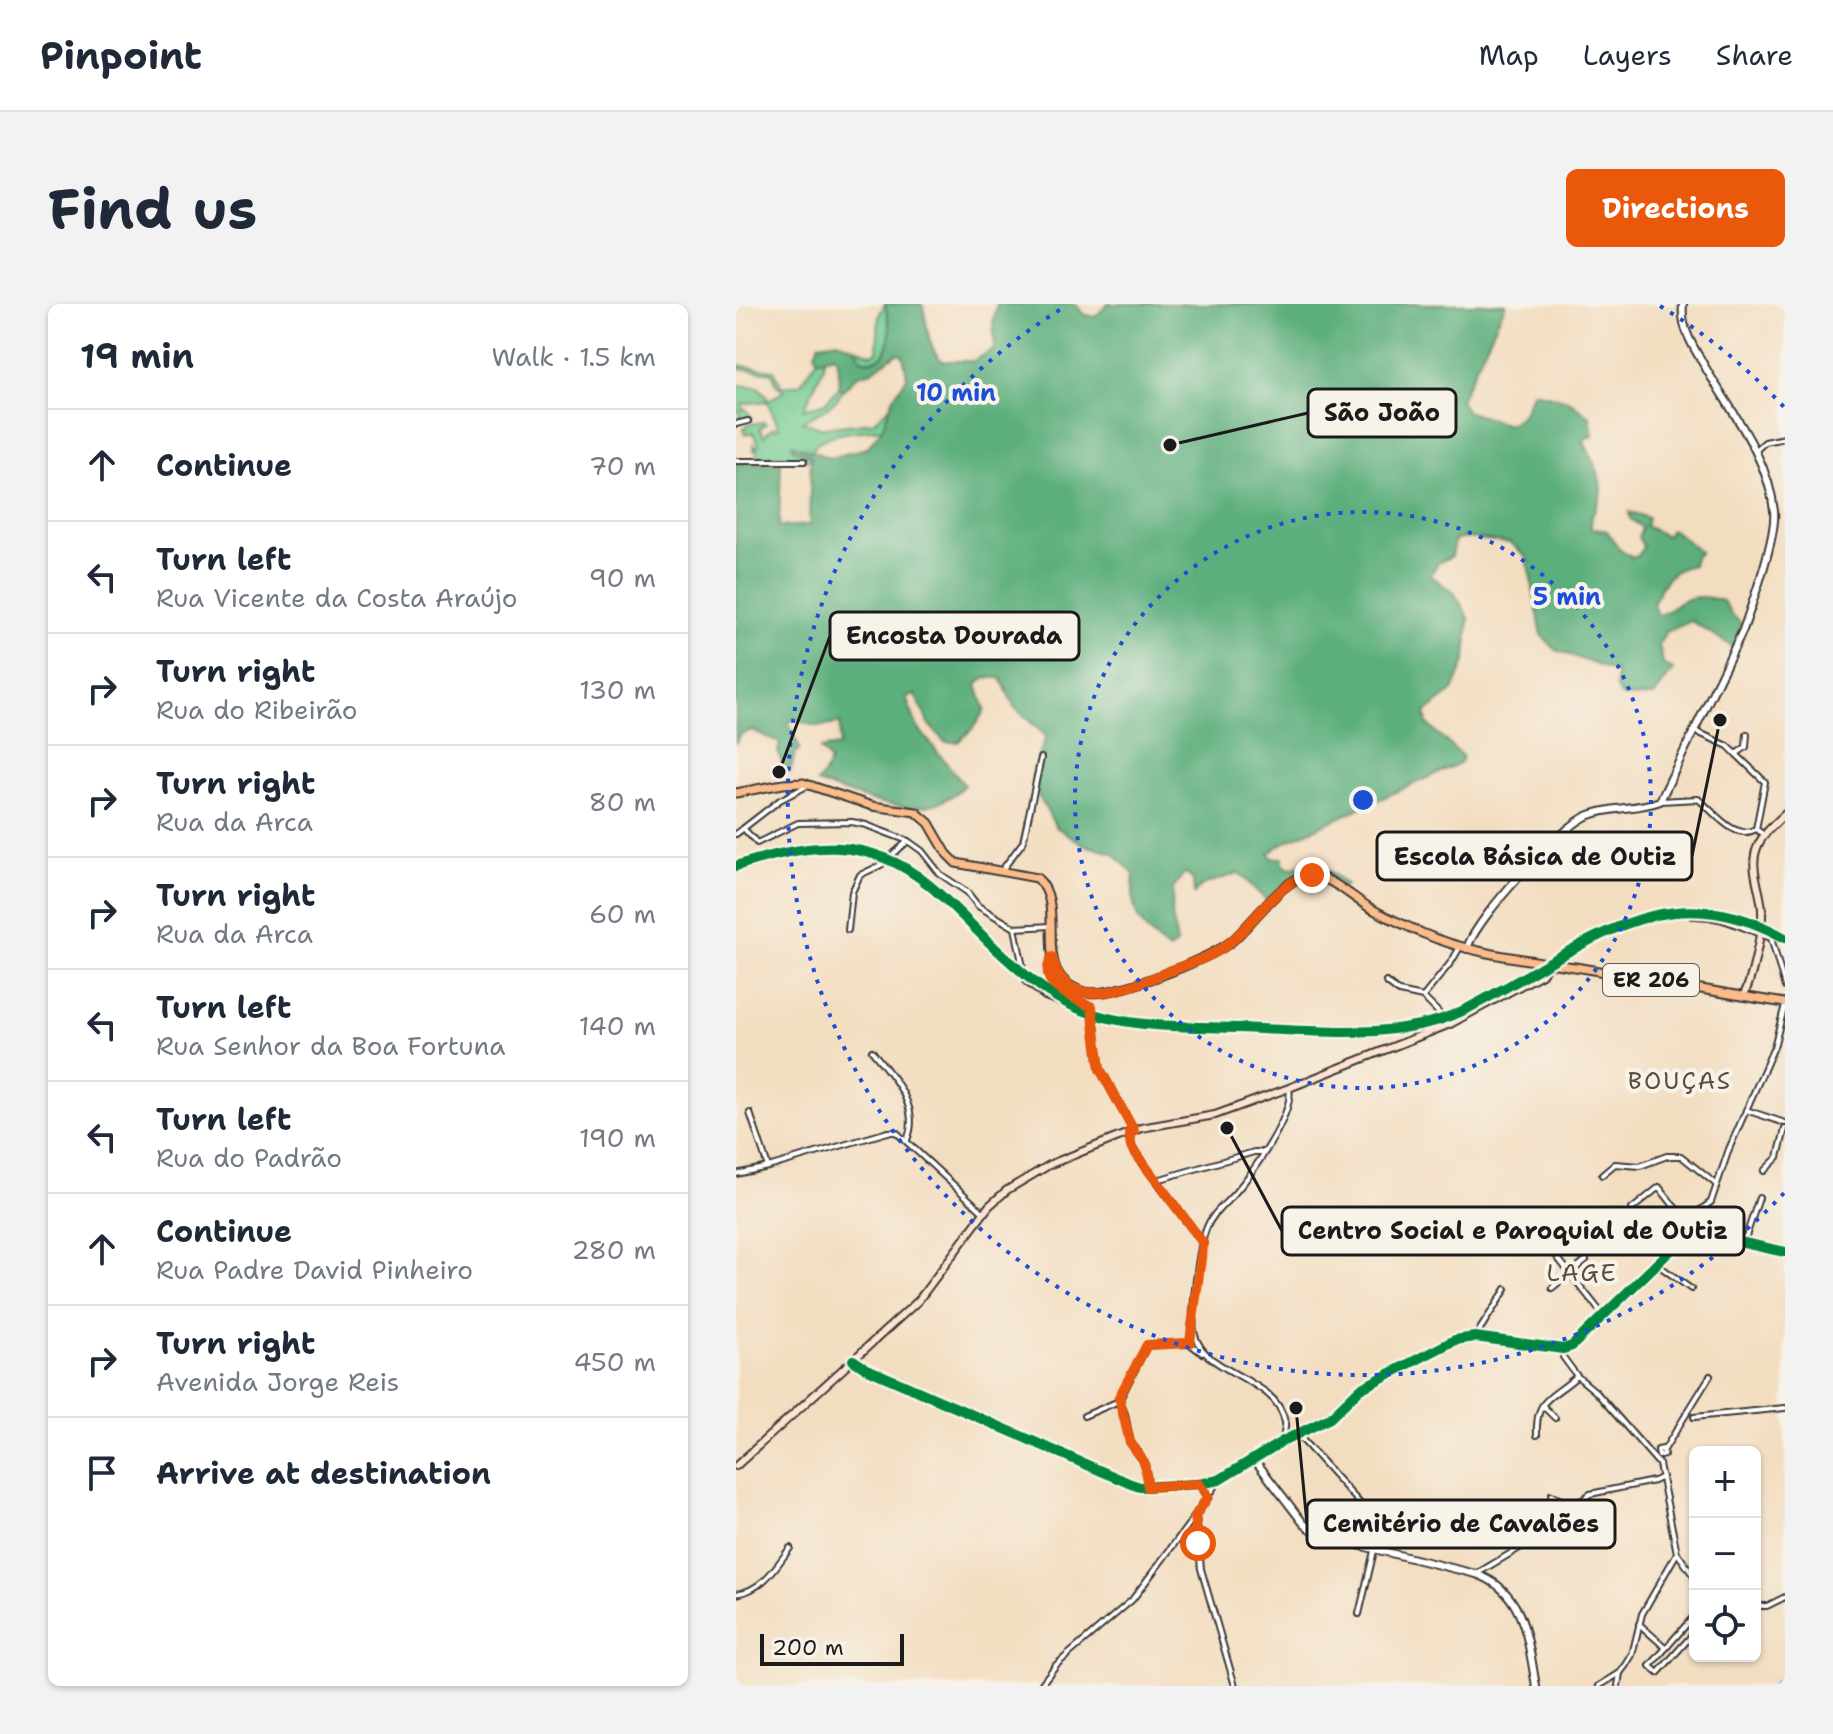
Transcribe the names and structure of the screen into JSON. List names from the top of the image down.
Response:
{
  "streets": {
    "main road": ["ER 206"]
  },
  "districts": ["BOUÇAS", "LAGE"],
  "places": [
    "São João",
    "Escola Básica de Outiz",
    "Encosta Dourada",
    "Centro Social e Paroquial de Outiz",
    "Cemitério de Cavalões"
  ],
  "scale_bar": "200 m",
  "page": {
    "header": "Pinpoint",
    "nav": ["Map", "Layers", "Share"],
    "buttons": "Directions",
    "title": "Find us",
    "heading": ["19 min", "Walk · 1.5 km"],
    "list": [
      ["Continue", "70 m"],
      ["Turn left", "Rua Vicente da Costa Araújo", "90 m"],
      ["Turn right", "Rua do Ribeirão", "130 m"],
      ["Turn right", "Rua da Arca", "80 m"],
      ["Turn right", "Rua da Arca", "60 m"],
      ["Turn left", "Rua Senhor da Boa Fortuna", "140 m"],
      ["Turn left", "Rua do Padrão", "190 m"],
      ["Continue", "Rua Padre David Pinheiro", "280 m"],
      ["Turn right", "Avenida Jorge Reis", "450 m"],
      "Arrive at destination"
    ],
    "map_buttons": ["+", "−"],
    "scale": "200 m"
  },
  "rings": ["10 min", "5 min"]
}
